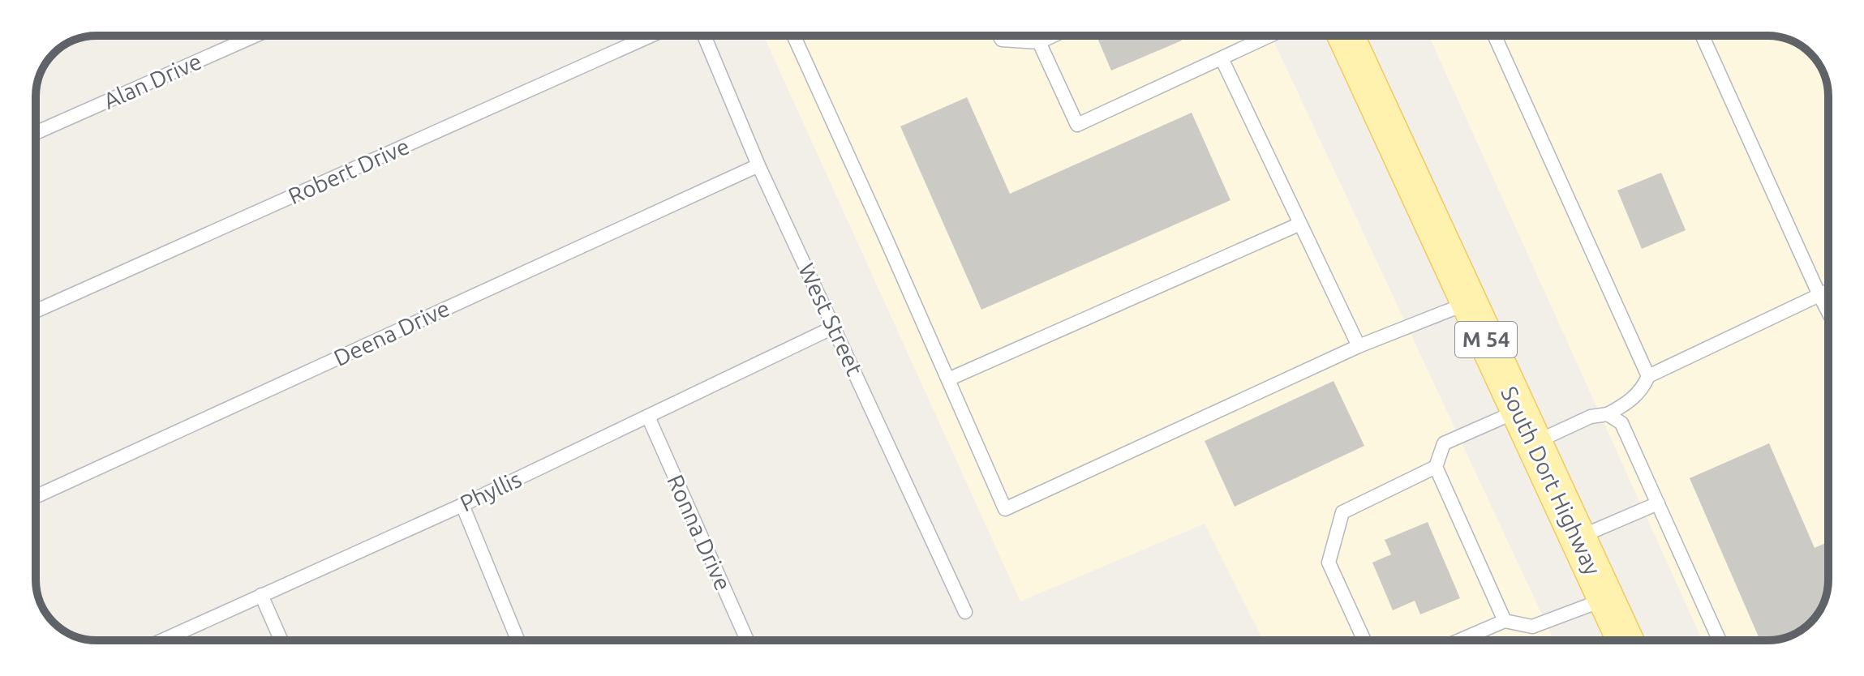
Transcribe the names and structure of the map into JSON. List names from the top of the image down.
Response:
{
  "streets": {
    "main road": ["M 54", "South Dort Highway"],
    "lane": [
      "Alan Drive",
      "Robert Drive",
      "West Street",
      "Deena Drive",
      "Phyllis",
      "Ronna Drive"
    ]
  },
  "crossings": [
    ["West Street", "Deena Drive"],
    ["West Street", "Phyllis"],
    ["Phyllis", "Ronna Drive"]
  ]
}
